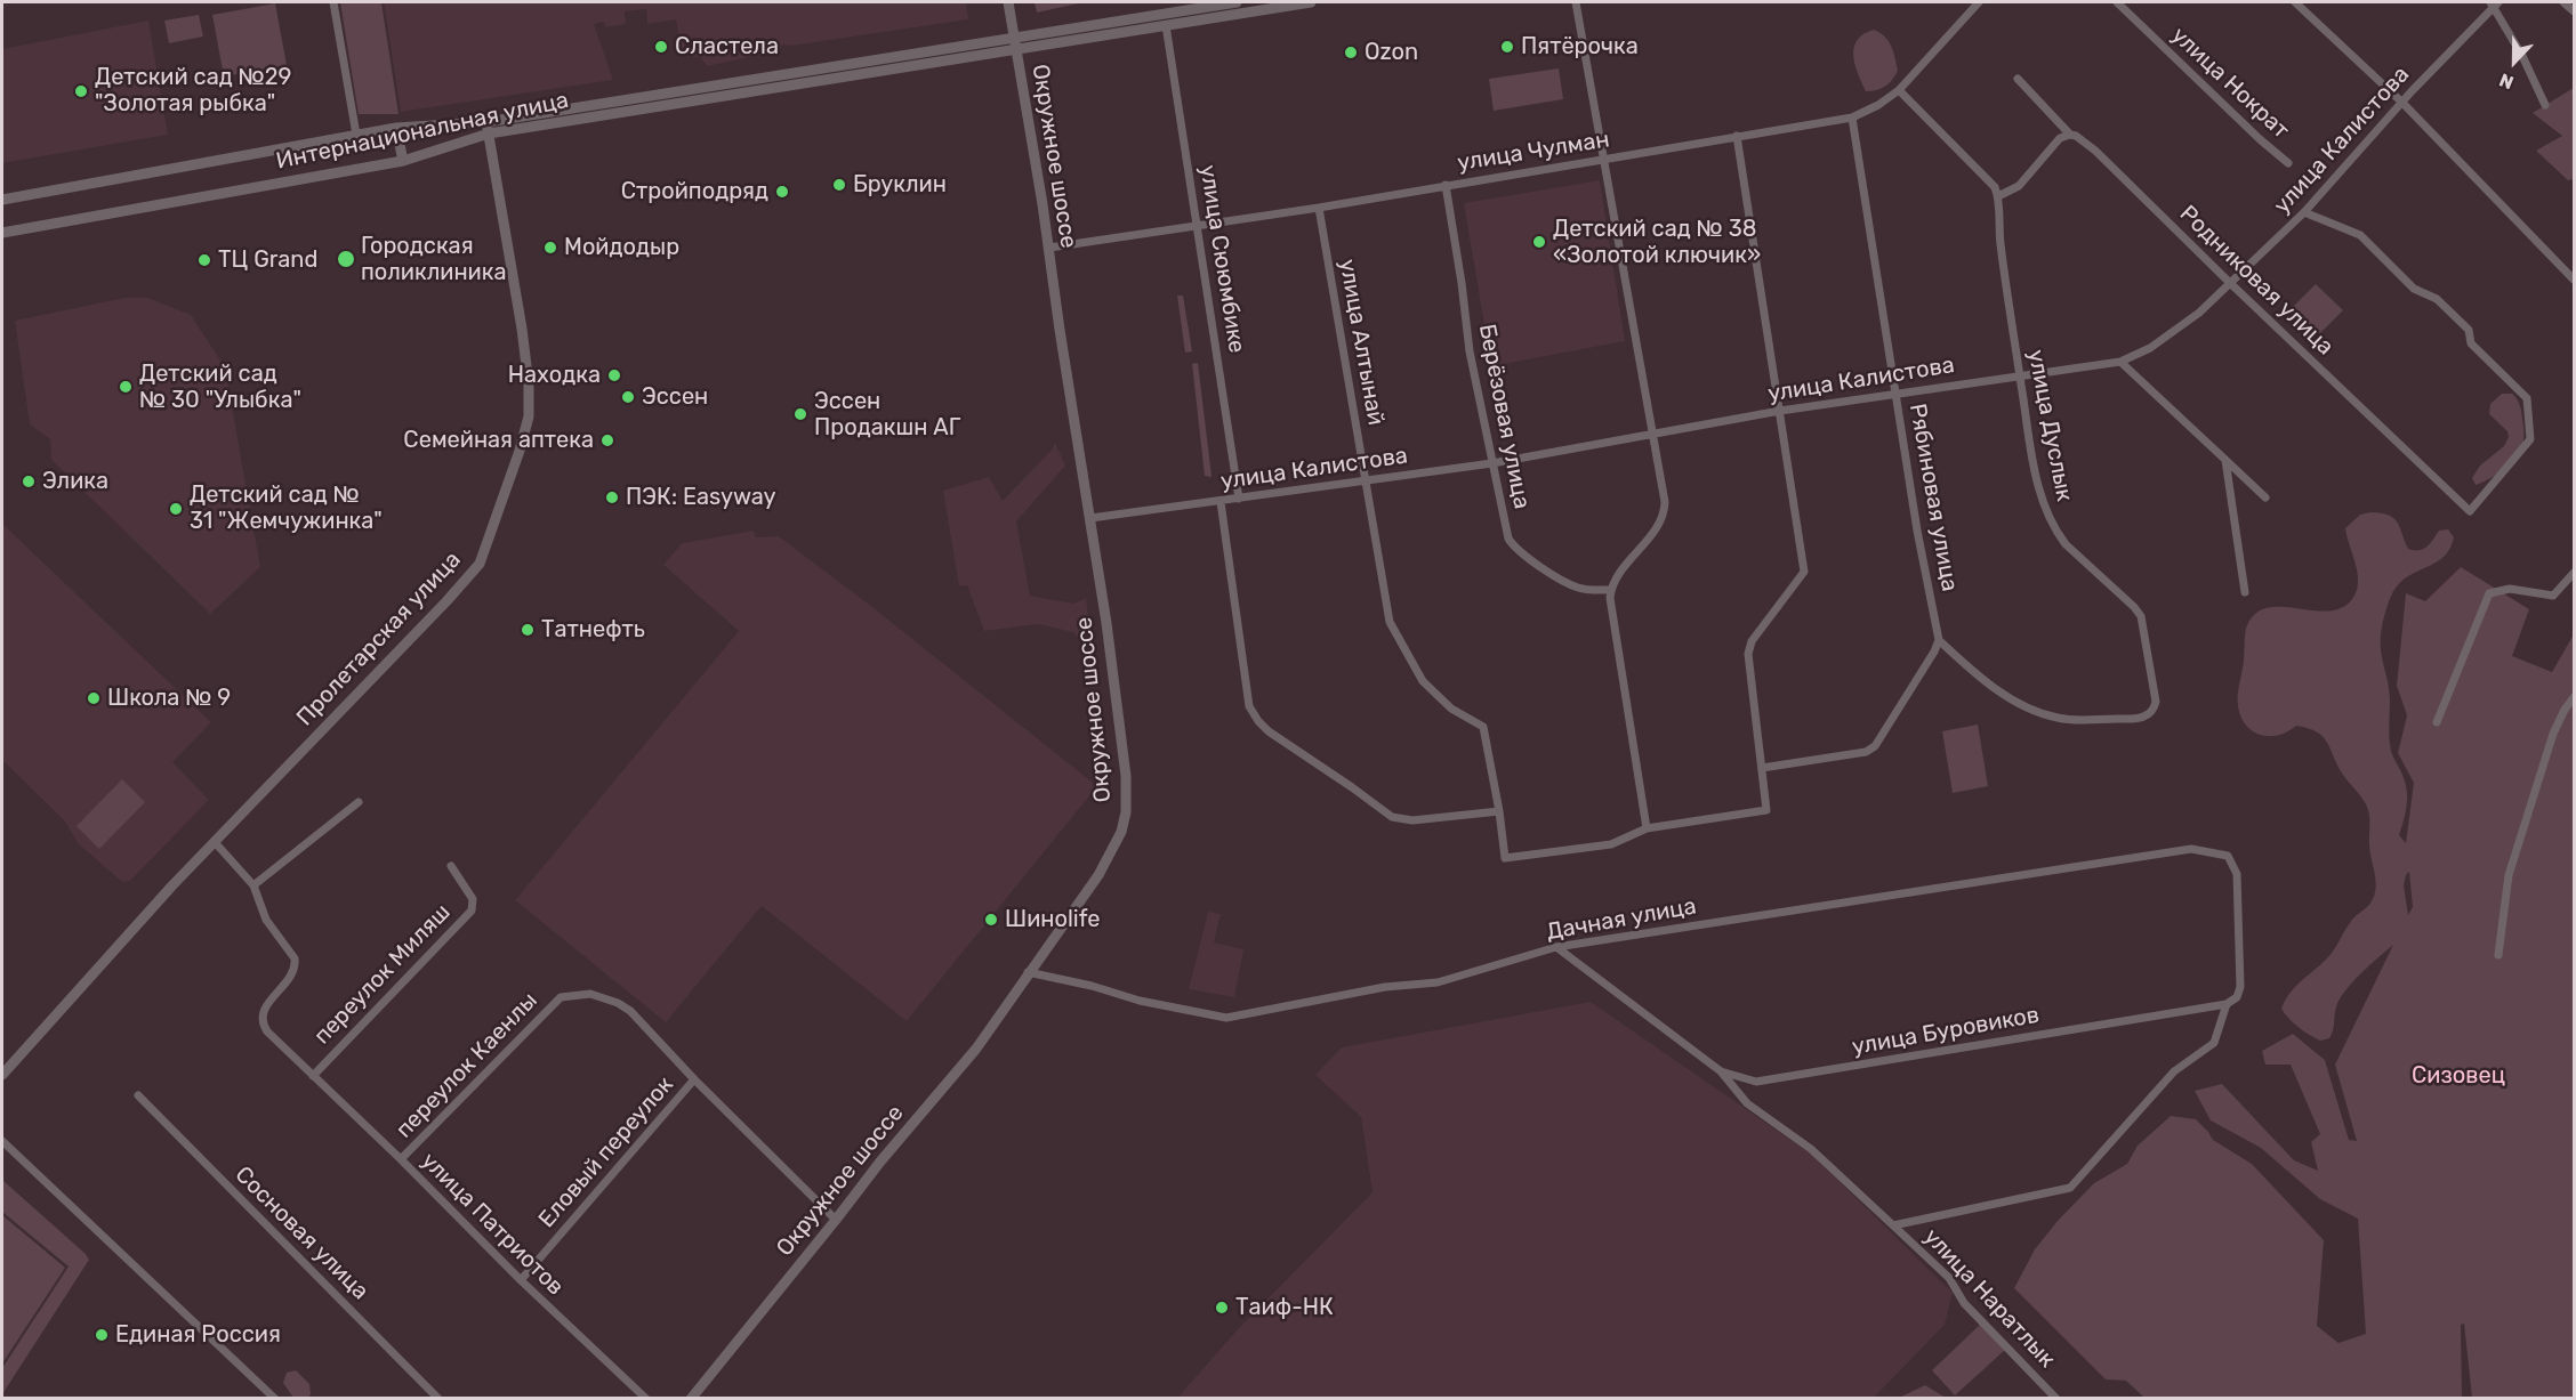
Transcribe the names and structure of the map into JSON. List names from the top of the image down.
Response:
{
  "streets": {
    "street": [
      "улица Нократ",
      "Интернациональная улица",
      "улица Калистова",
      "улица Чулман",
      "Окружное шоссе",
      "улица Сююмбике",
      "Родниковая улица",
      "улица Алтынай",
      "Берёзовая улица",
      "улица Дуслык",
      "Рябиновая улица",
      "Пролетарская улица",
      "Дачная улица",
      "переулок Миляш",
      "улица Буровиков",
      "переулок Каенлы",
      "Еловый переулок",
      "улица Патриотов",
      "Сосновая улица",
      "улица Наратлык"
    ]
  },
  "crossings": [
    ["Интернациональная улица", "Окружное шоссе"],
    ["Интернациональная улица", "улица Сююмбике"],
    ["Интернациональная улица", "Пролетарская улица"],
    ["улица Калистова", "Окружное шоссе"],
    ["улица Калистова", "улица Сююмбике"],
    ["улица Калистова", "Родниковая улица"],
    ["улица Калистова", "улица Алтынай"],
    ["улица Калистова", "Берёзовая улица"],
    ["улица Калистова", "улица Дуслык"],
    ["улица Калистова", "Рябиновая улица"],
    ["улица Чулман", "Окружное шоссе"],
    ["улица Чулман", "улица Сююмбике"],
    ["улица Чулман", "улица Алтынай"],
    ["улица Чулман", "Берёзовая улица"],
    ["улица Чулман", "Рябиновая улица"],
    ["Окружное шоссе", "Дачная улица"],
    ["улица Дуслык", "Рябиновая улица"],
    ["Дачная улица", "улица Буровиков"],
    ["Дачная улица", "улица Наратлык"],
    ["переулок Миляш", "улица Патриотов"],
    ["улица Буровиков", "улица Наратлык"],
    ["переулок Каенлы", "Еловый переулок"],
    ["переулок Каенлы", "улица Патриотов"],
    ["Еловый переулок", "улица Патриотов"]
  ],
  "parks": ["Сизовец"],
  "places": [
    "Сластела",
    "Пятёрочка",
    "Ozon",
    "Детский сад №29 \"Золотая рыбка\"",
    "Бруклин",
    "Стройподряд",
    "Детский сад № 38 «Золотой ключик»",
    "Мойдодыр",
    "Городская поликлиника",
    "ТЦ Grand",
    "Находка",
    "Детский сад № 30 \"Улыбка\"",
    "Эссен",
    "Эссен Продакшн АГ",
    "Семейная аптека",
    "Элика",
    "ПЭК: Easyway",
    "Детский сад № 31 \"Жемчужинка\"",
    "Татнефть",
    "Школа № 9",
    "Шиноlife",
    "Таиф-НК",
    "Единая Россия"
  ],
  "north": "bottom"
}
